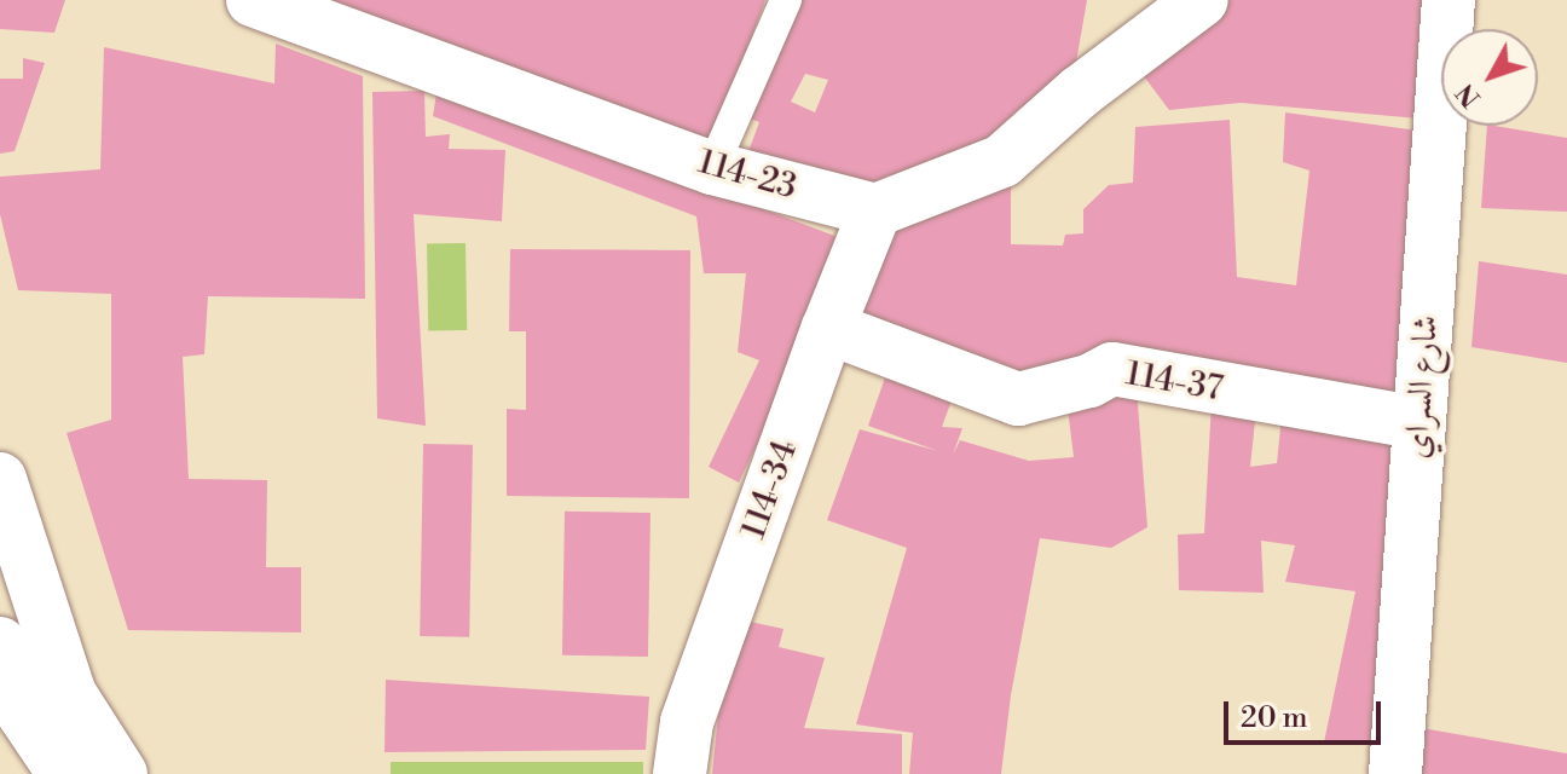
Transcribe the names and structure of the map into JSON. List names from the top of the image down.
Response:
{
  "streets": {
    "street": [
      "114-23",
      "114-37",
      "شارع السراي",
      "114-34"
    ]
  },
  "crossings": [
    ["114-23", "114-34"],
    ["114-37", "شارع السراي"],
    ["114-37", "114-34"]
  ],
  "scale_bar": "20 m",
  "north": "bottom left"
}
